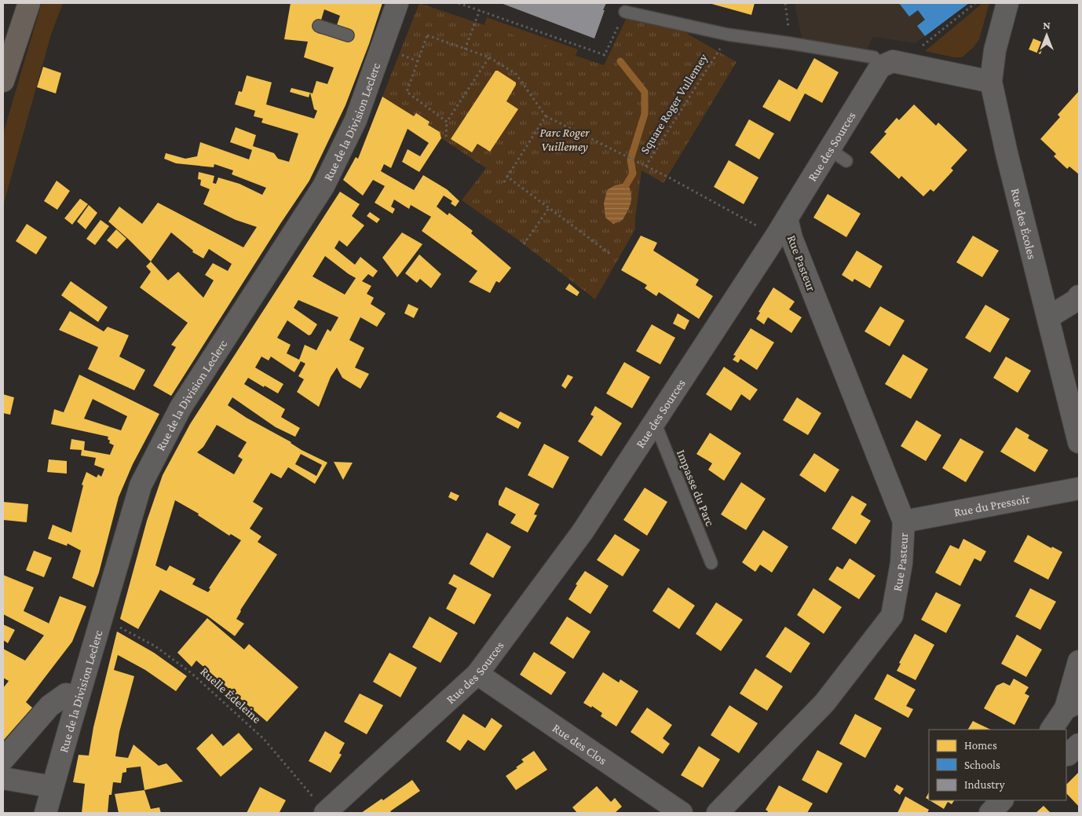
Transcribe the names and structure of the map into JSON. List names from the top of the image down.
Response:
{
  "streets": {
    "street": [
      "Rue de la Division Leclerc",
      "Rue des Sources",
      "Rue des Écoles",
      "Rue Pasteur",
      "Rue du Pressoir",
      "Rue des Clos"
    ],
    "lane": ["Impasse du Parc"],
    "path": ["Square Roger Vullemey", "Ruelle Édeleine"]
  },
  "crossings": [
    ["Square Roger Vullemey", "Rue des Sources"],
    ["Square Roger Vullemey", "Rue Pasteur"],
    ["Rue de la Division Leclerc", "Ruelle Édeleine"],
    ["Rue des Sources", "Rue Pasteur"],
    ["Rue des Sources", "Impasse du Parc"],
    ["Rue des Sources", "Ruelle Édeleine"],
    ["Rue des Sources", "Rue des Clos"],
    ["Rue Pasteur", "Rue du Pressoir"]
  ],
  "parks": ["Parc Roger Vuillemey"],
  "legend": ["Homes", "Schools", "Industry"],
  "north": "top"
}
